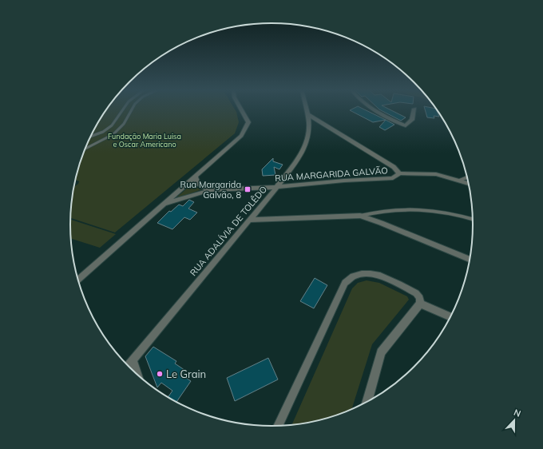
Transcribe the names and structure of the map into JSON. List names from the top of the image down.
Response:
{
  "streets": {
    "street": ["RUA MARGARIDA GALVÃO", "RUA ADALÍVIA DE TOLÊDO"]
  },
  "crossings": [
    ["RUA MARGARIDA GALVÃO", "RUA ADALÍVIA DE TOLÊDO"]
  ],
  "parks": ["Fundação Maria Luisa e Oscar Americano"],
  "places": {
    "transit": ["Rua Margarida Galvão, 8"],
    "other": ["Le Grain"]
  },
  "north": "top"
}
